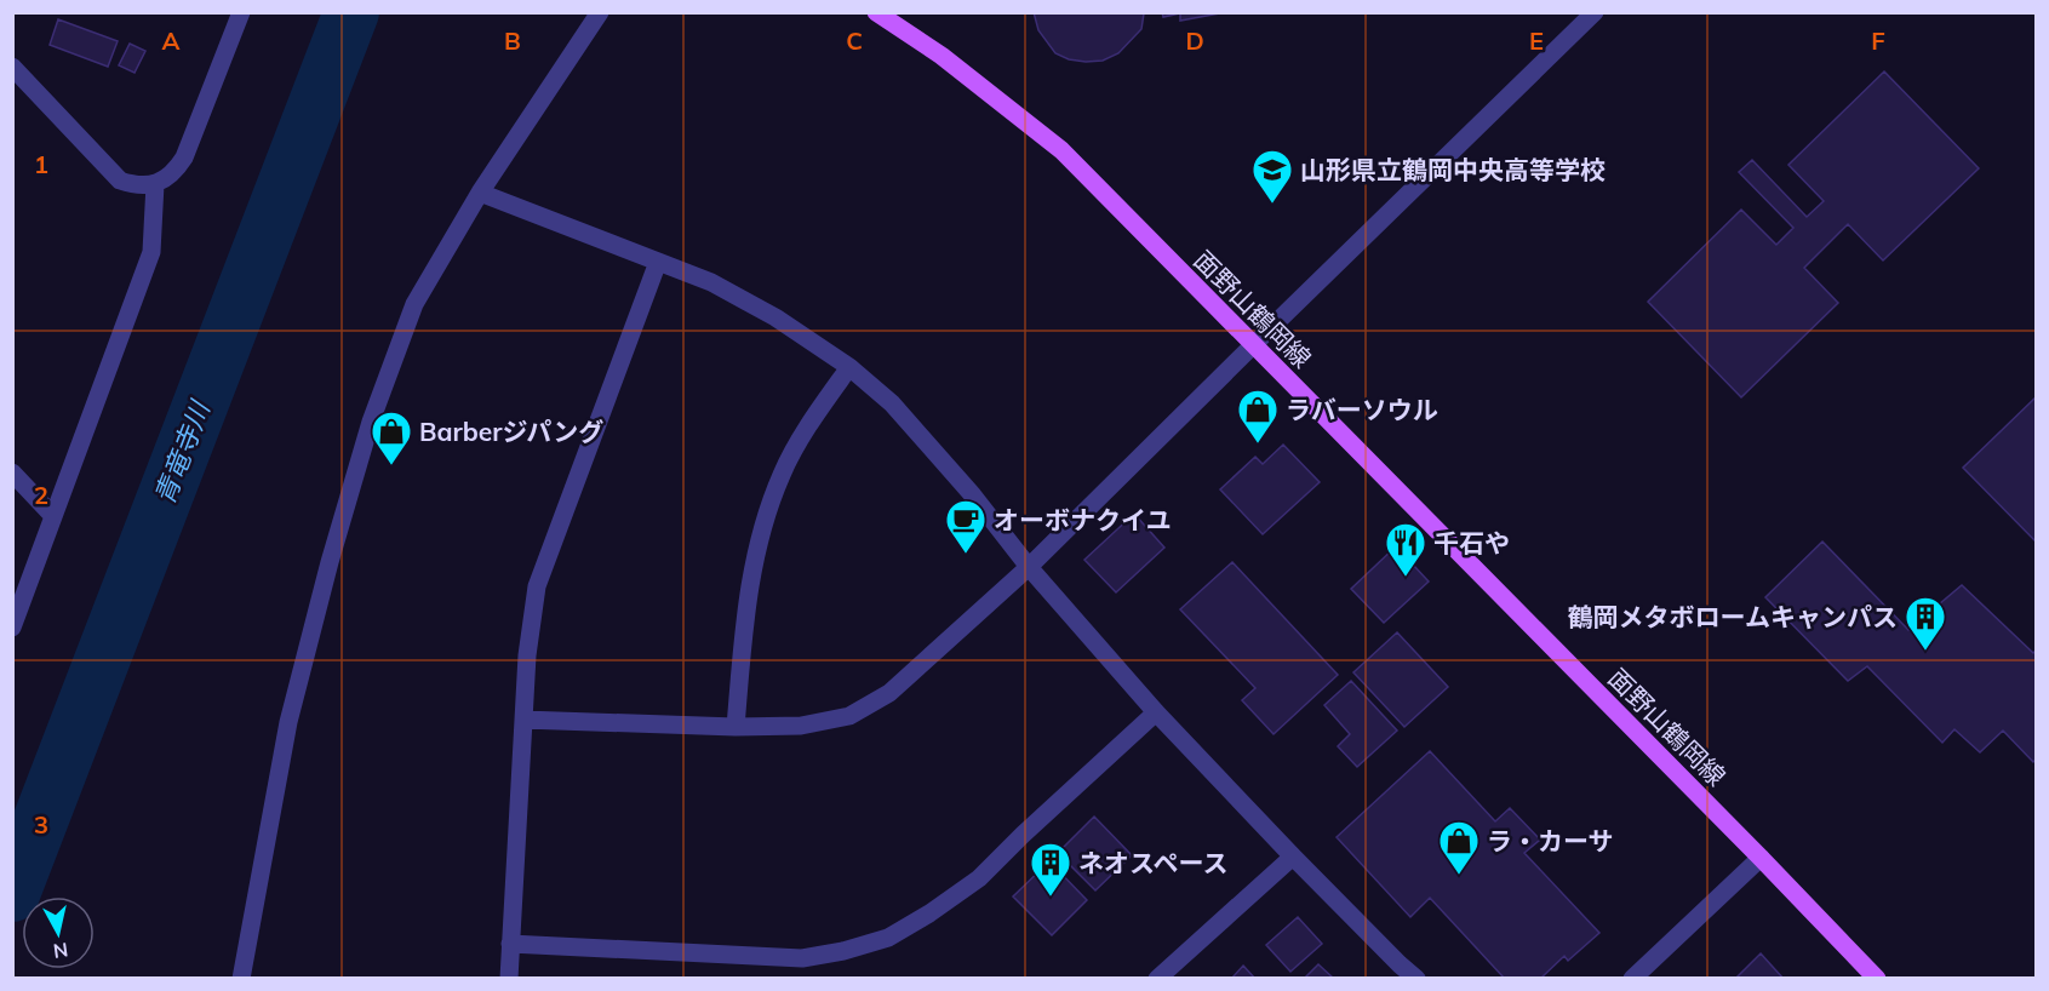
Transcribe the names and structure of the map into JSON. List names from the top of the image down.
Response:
{
  "streets": {
    "main road": ["面野山鶴岡線"]
  },
  "water": ["青竜寺川"],
  "places": {
    "school or university": ["山形県立鶴岡中央高等学校"],
    "shop": ["ラバーソウル", "Barberジパング", "ラ・カーサ"],
    "cafe": ["オーボナクイユ"],
    "restaurant": ["千石や"],
    "building": ["鶴岡メタボロームキャンパス", "ネオスペース"]
  },
  "north": "bottom",
  "grid": {
    "columns": [
      "A",
      "B",
      "C",
      "D",
      "E",
      "F"
    ],
    "rows": ["1", "2", "3"]
  }
}
